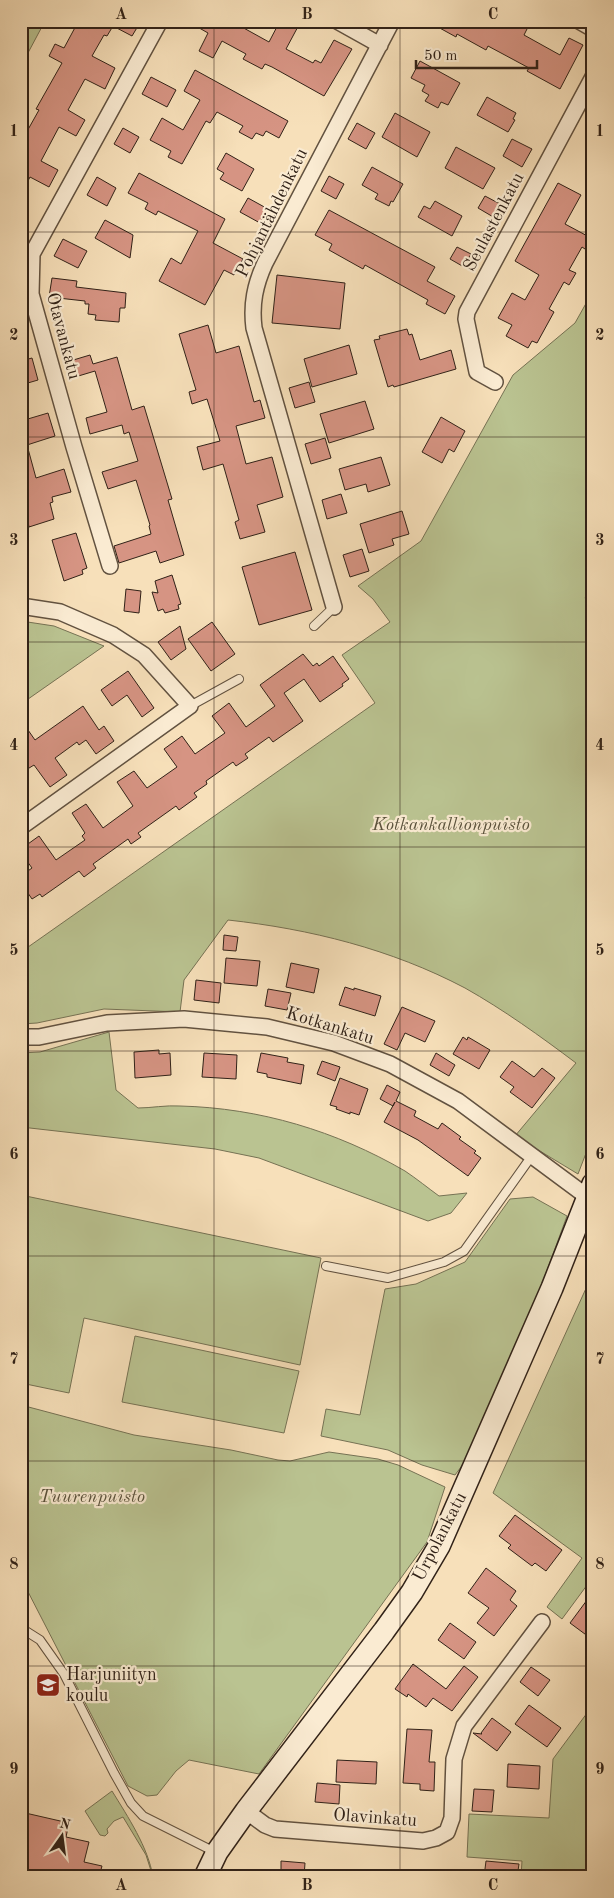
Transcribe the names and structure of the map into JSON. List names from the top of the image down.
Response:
{
  "streets": {
    "main road": ["Urpolankatu"],
    "street": [
      "Pohjantähdenkatu",
      "Seulastenkatu",
      "Otavankatu",
      "Kotkankatu",
      "Olavinkatu"
    ]
  },
  "crossings": [
    ["Kotkankatu", "Urpolankatu"],
    ["Urpolankatu", "Olavinkatu"]
  ],
  "parks": ["Kotkankallionpuisto", "Tuurenpuisto"],
  "places": {
    "school or university": ["Harjuniityn koulu"]
  },
  "scale_bar": "50 m",
  "north": "top",
  "grid": {
    "columns": ["A", "B", "C"],
    "rows": [
      "1",
      "2",
      "3",
      "4",
      "5",
      "6",
      "7",
      "8",
      "9"
    ]
  }
}
